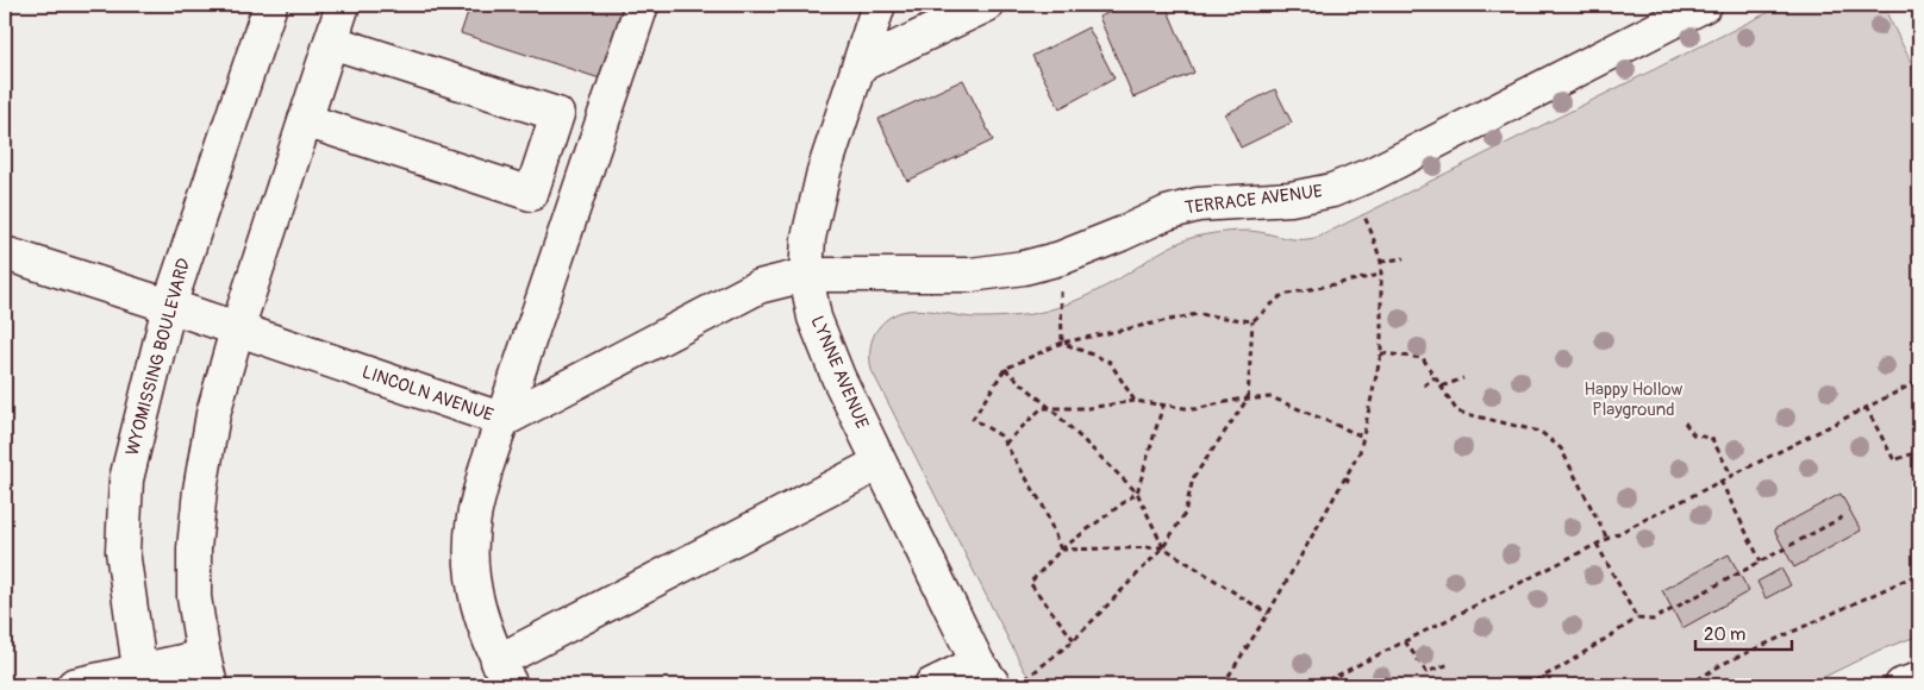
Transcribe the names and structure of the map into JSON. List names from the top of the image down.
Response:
{
  "streets": {
    "street": [
      "TERRACE AVENUE",
      "WYOMISSING BOULEVARD",
      "LYNNE AVENUE",
      "LINCOLN AVENUE"
    ]
  },
  "crossings": [
    ["TERRACE AVENUE", "LYNNE AVENUE"],
    ["TERRACE AVENUE", "LINCOLN AVENUE"],
    ["WYOMISSING BOULEVARD", "LINCOLN AVENUE"],
    ["LYNNE AVENUE", "LINCOLN AVENUE"]
  ],
  "parks": ["Happy Hollow Playground"],
  "scale_bar": "20 m"
}
